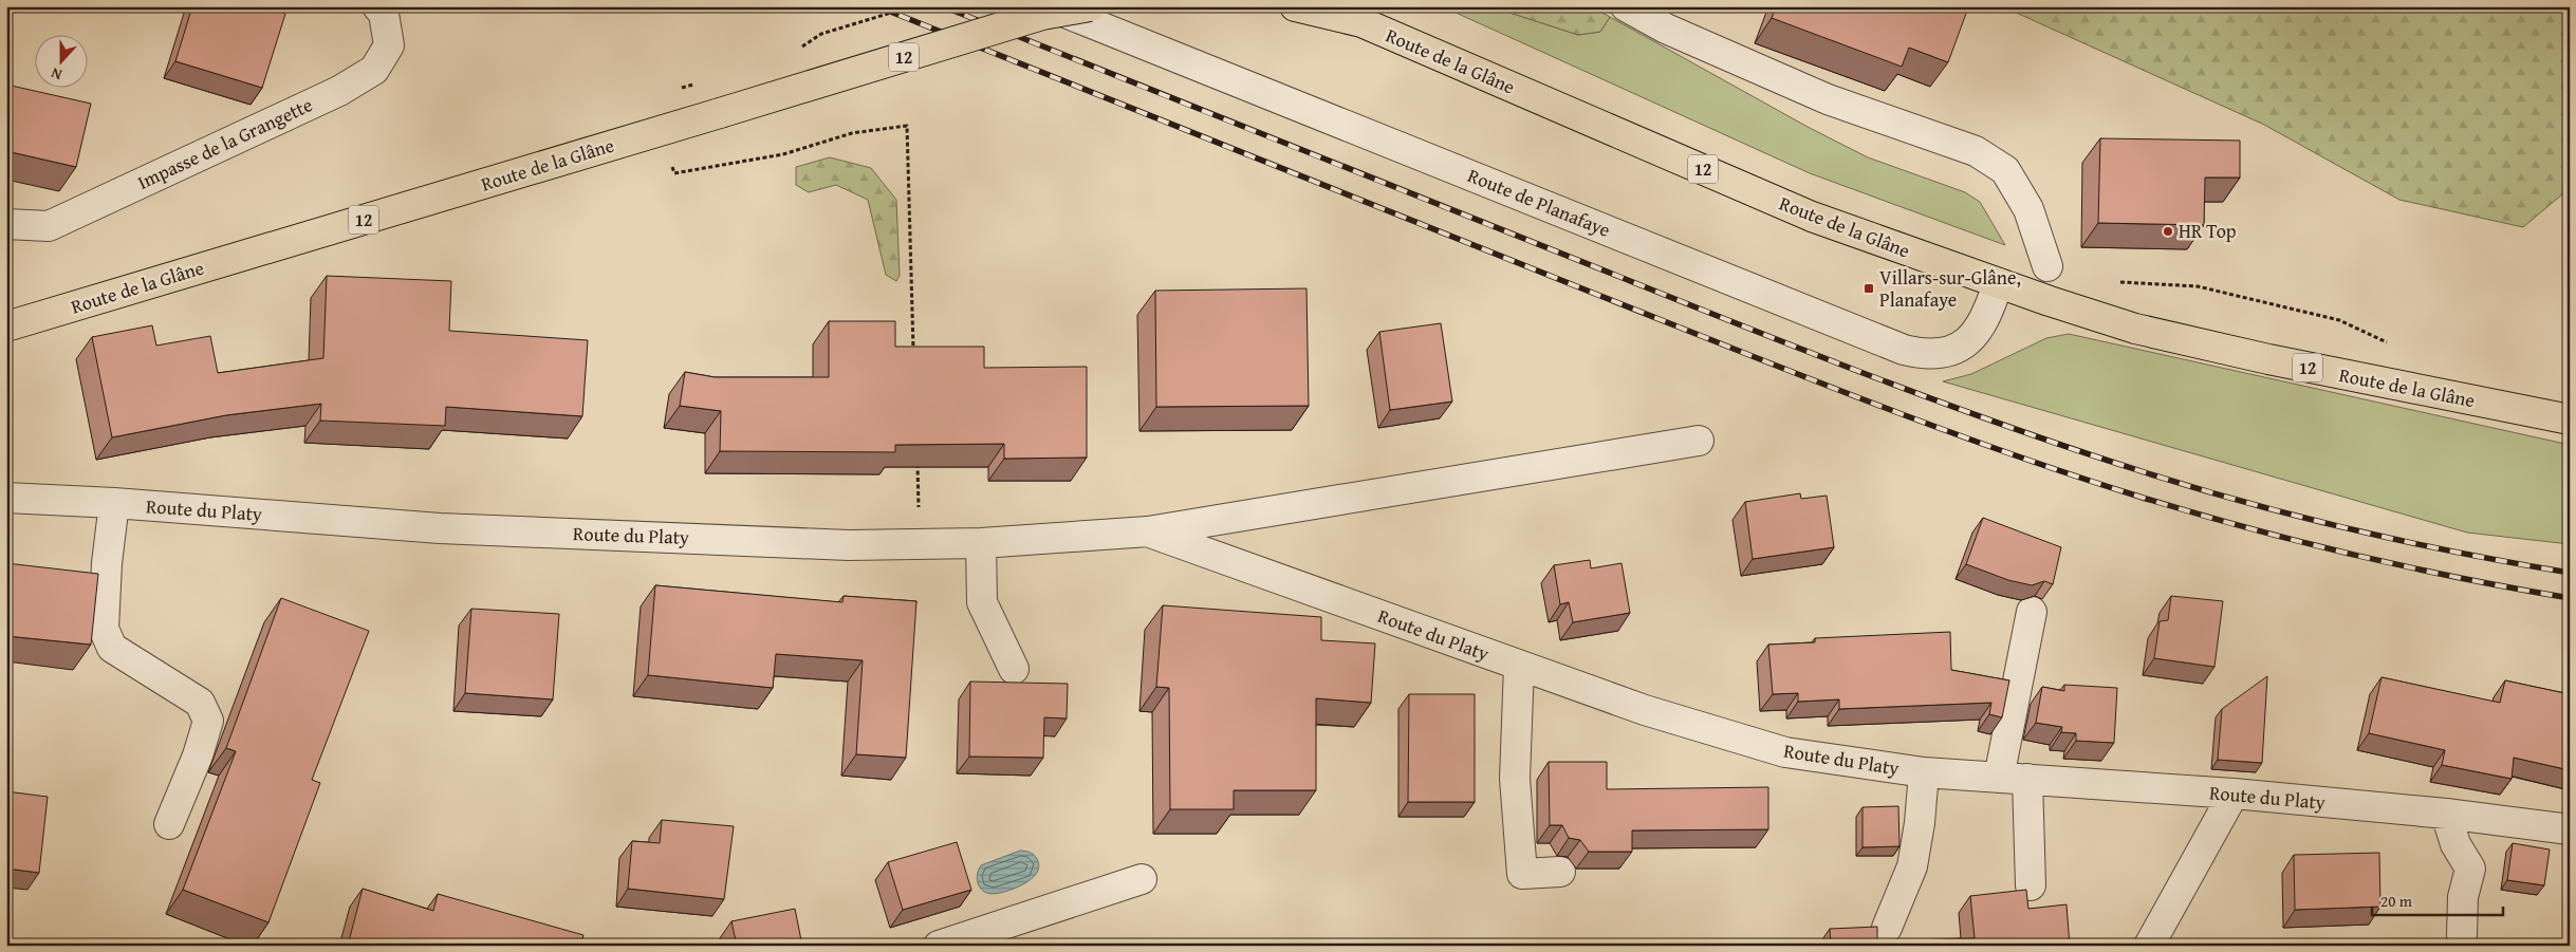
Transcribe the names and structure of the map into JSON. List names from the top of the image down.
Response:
{
  "streets": {
    "main road": ["12", "Route de la Glâne"],
    "street": ["Impasse de la Grangette", "Route de Planafaye", "Route du Platy"]
  },
  "crossings": [
    ["Route de la Glâne", "Route de Planafaye"]
  ],
  "places": {
    "other": ["HR Top"],
    "transit": ["Villars-sur-Glâne, Planafaye"]
  },
  "scale_bar": "20 m",
  "north": "bottom"
}
